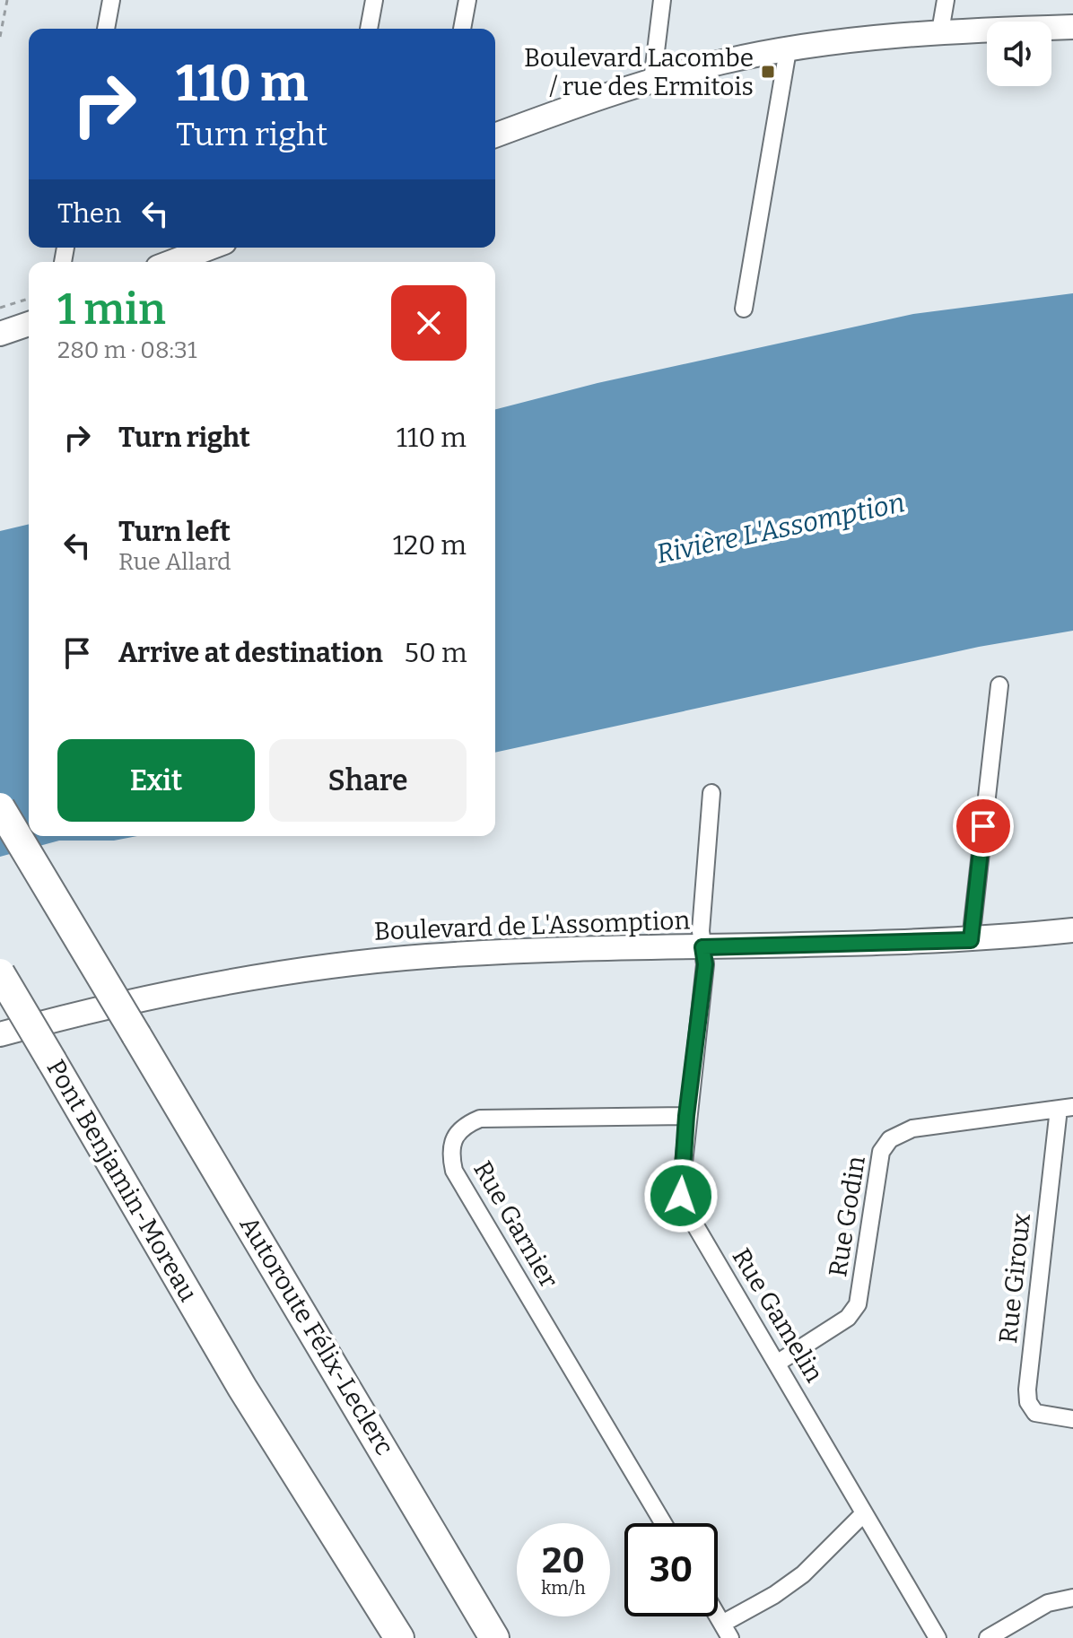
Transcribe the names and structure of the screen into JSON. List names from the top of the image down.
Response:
{
  "streets": {
    "highway": ["Pont Benjamin-Moreau", "Autoroute Félix-Leclerc"],
    "street": [
      "Boulevard de L'Assomption",
      "Rue Godin",
      "Rue Garnier",
      "Rue Giroux",
      "Rue Gamelin"
    ]
  },
  "crossings": [
    ["Boulevard de L'Assomption", "Rue Gamelin"],
    ["Rue Godin", "Rue Giroux"],
    ["Rue Godin", "Rue Gamelin"],
    ["Rue Garnier", "Rue Gamelin"]
  ],
  "water": ["Rivière L'Assomption"],
  "places": {
    "transit": ["Boulevard Lacombe / rue des Ermitois"]
  },
  "page": {
    "turn": ["110 m", "Turn right"],
    "then": "Then",
    "heading": ["1 min", "280 m · 08:31"],
    "list": [
      {
        "name": "Turn right",
        "value": "110 m"
      },
      {
        "name": "Turn left",
        "note": "Rue Allard",
        "value": "120 m"
      },
      {
        "name": "Arrive at destination",
        "value": "50 m"
      }
    ],
    "buttons": ["Exit", "Share"],
    "speed": "20 km/h",
    "limit": "30"
  }
}
